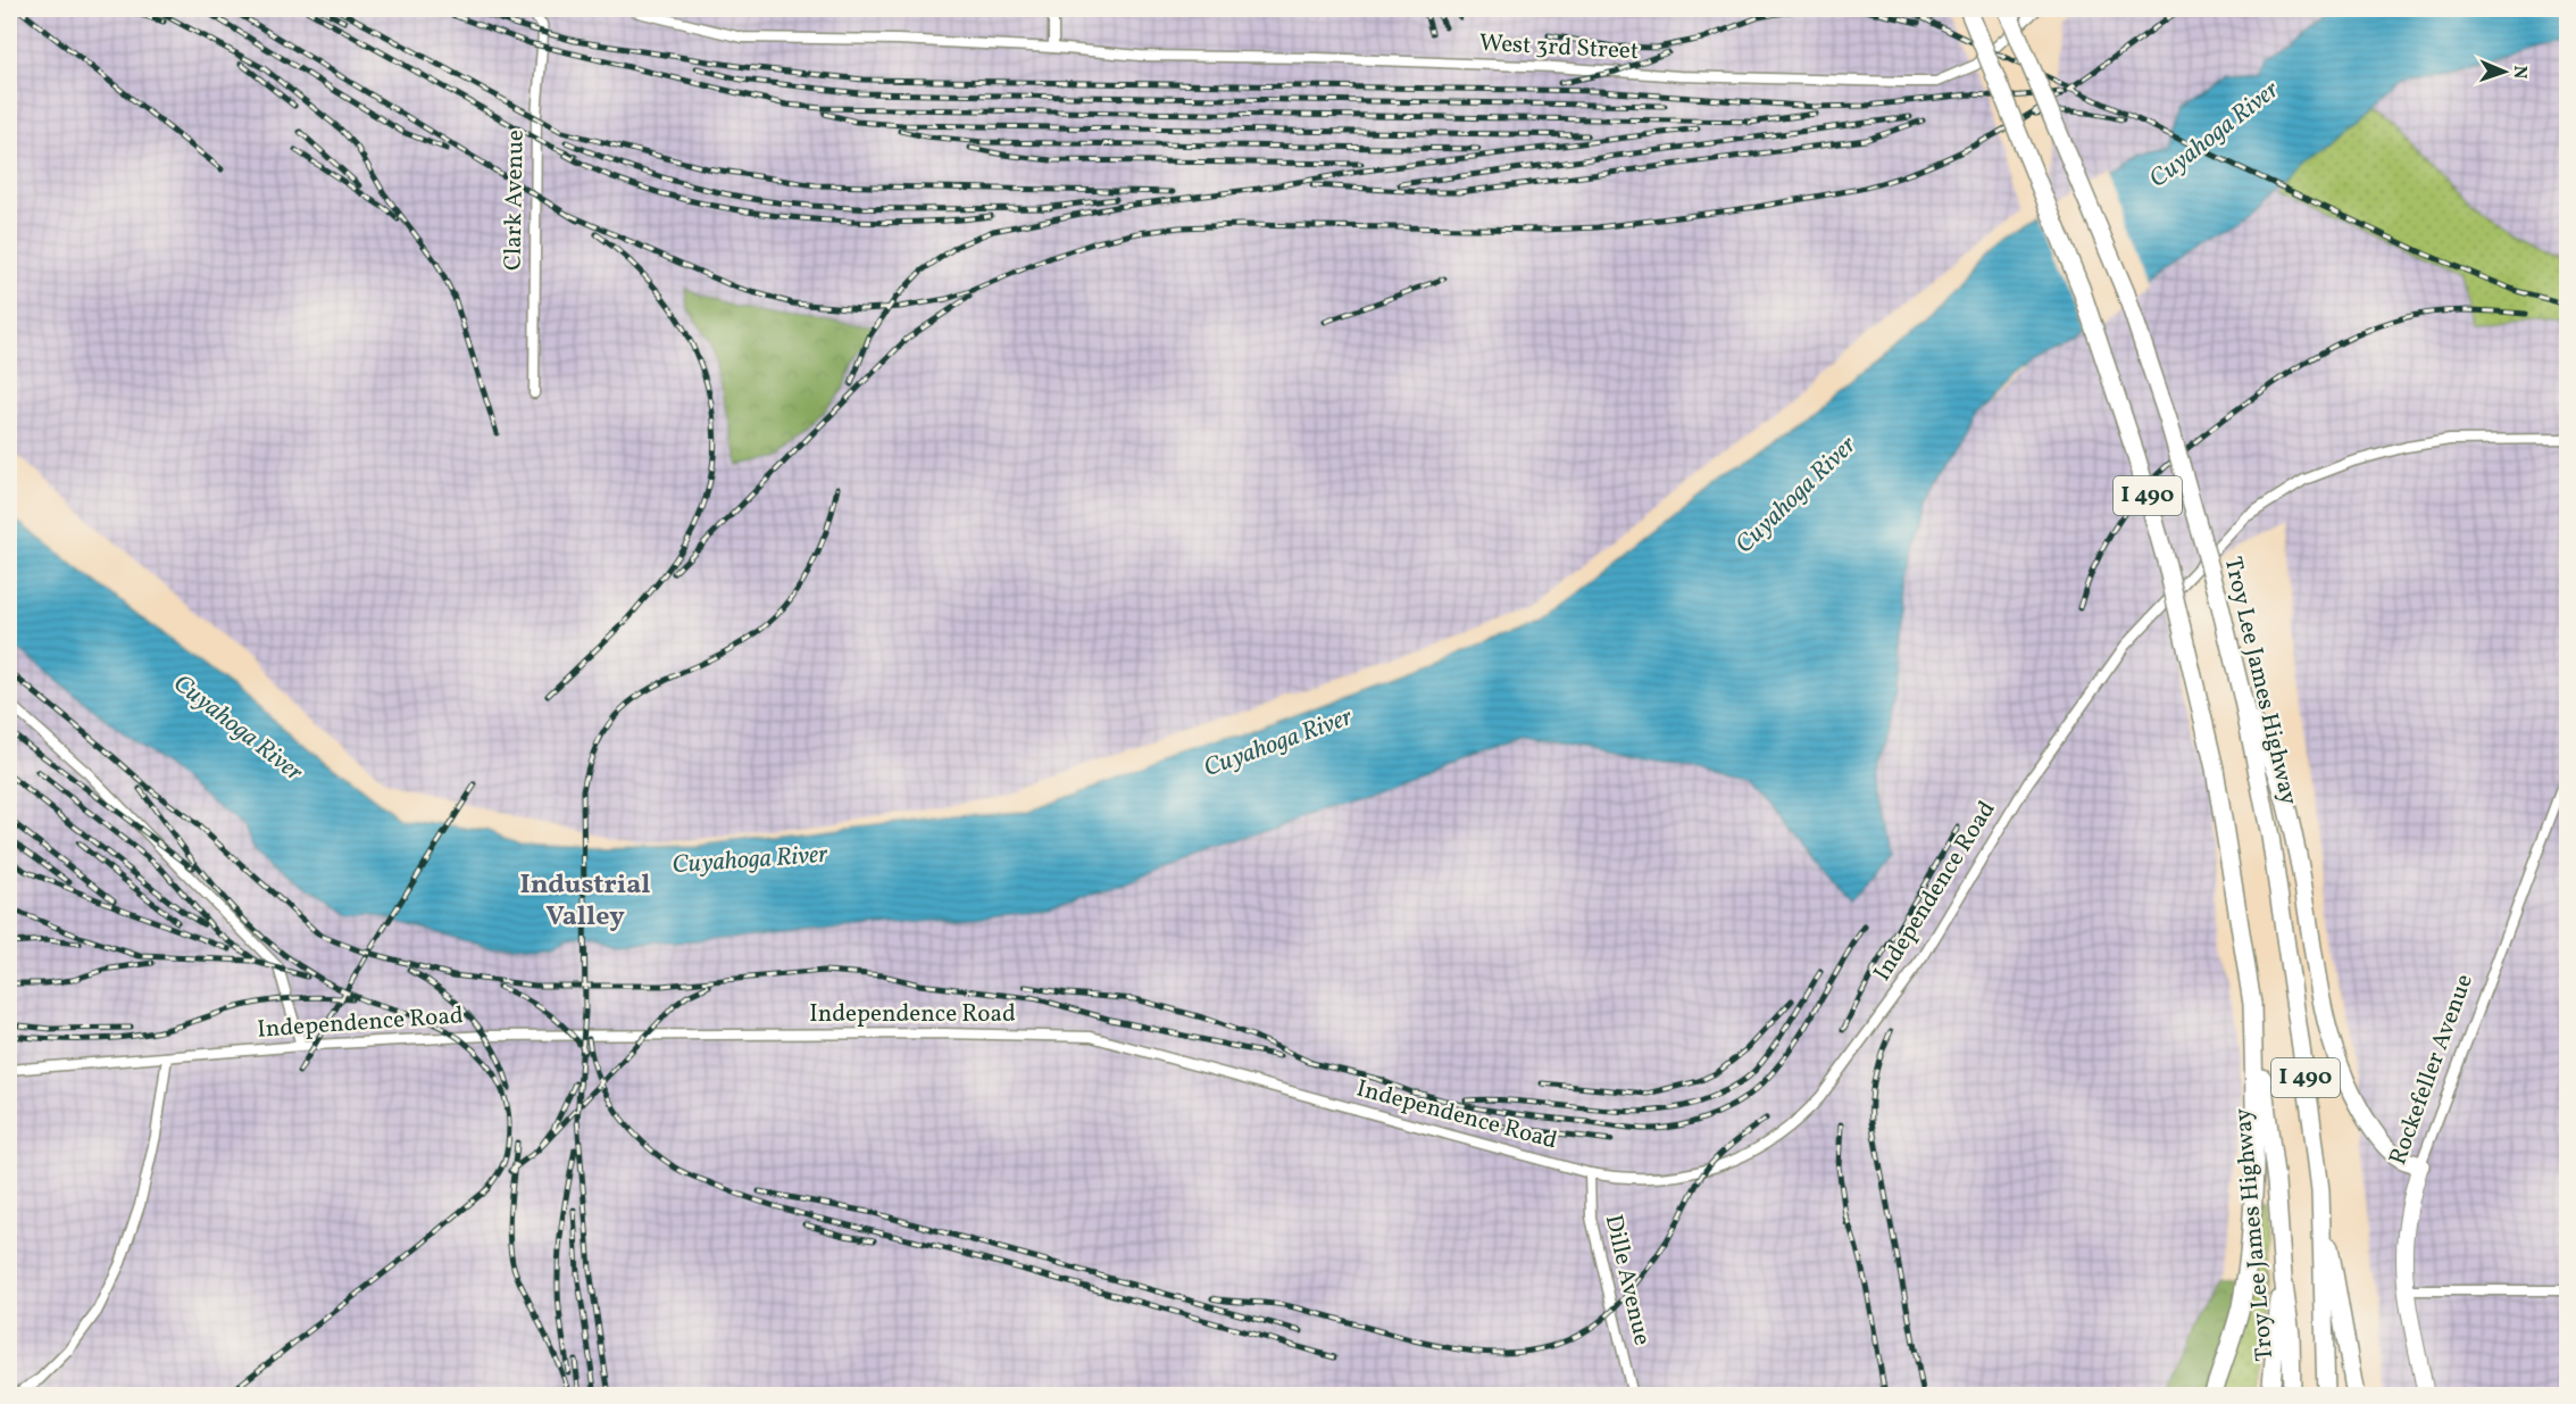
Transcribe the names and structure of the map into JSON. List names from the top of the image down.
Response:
{
  "streets": {
    "highway": ["I 490", "Troy Lee James Highway"],
    "main road": ["Rockefeller Avenue"],
    "street": [
      "West 3rd Street",
      "Clark Avenue",
      "Independence Road",
      "Dille Avenue"
    ]
  },
  "crossings": [
    ["Independence Road", "Dille Avenue"]
  ],
  "districts": ["Industrial Valley"],
  "water": ["Cuyahoga River"],
  "north": "right"
}
